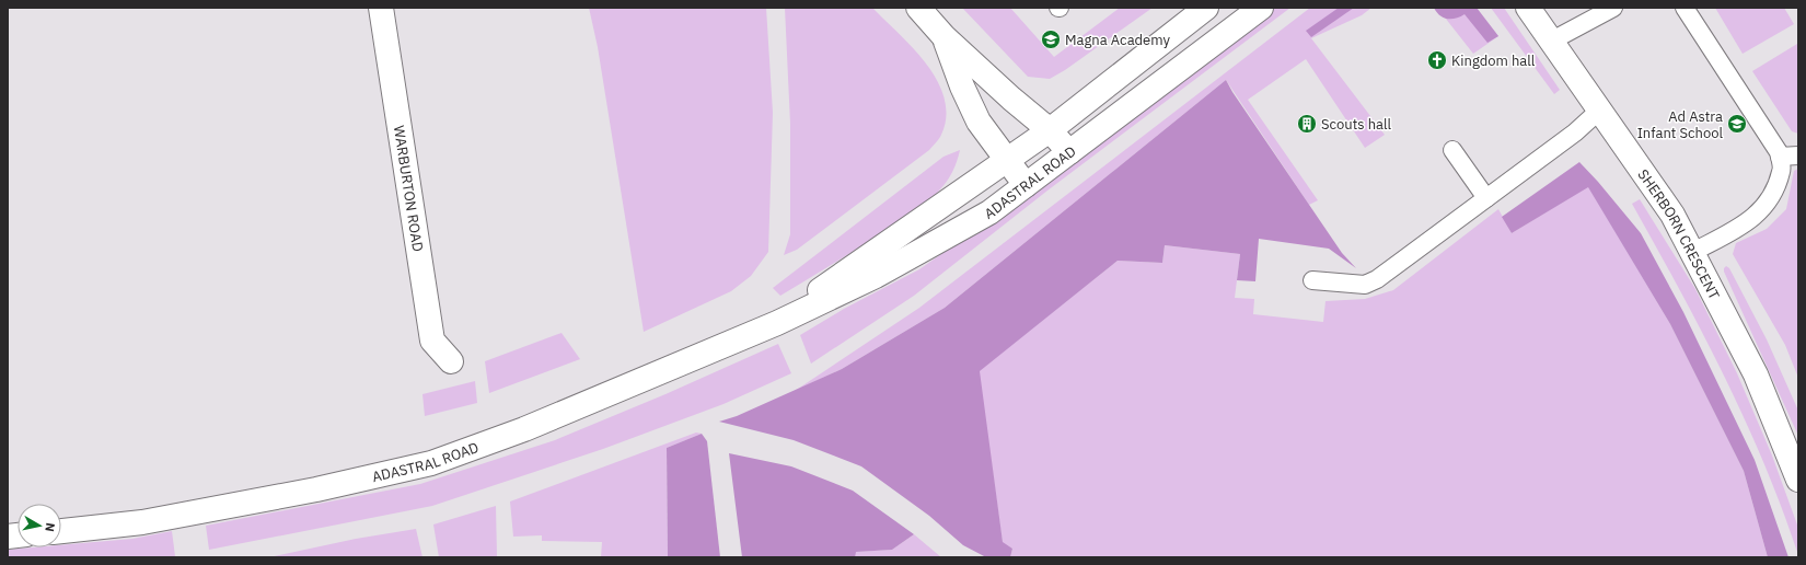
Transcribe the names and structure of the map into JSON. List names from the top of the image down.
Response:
{
  "streets": {
    "street": ["ADASTRAL ROAD", "WARBURTON ROAD", "SHERBORN CRESCENT"]
  },
  "places": {
    "school or university": ["Magna Academy", "Ad Astra Infant School"],
    "church": ["Kingdom hall"],
    "building": ["Scouts hall"]
  },
  "north": "right"
}
